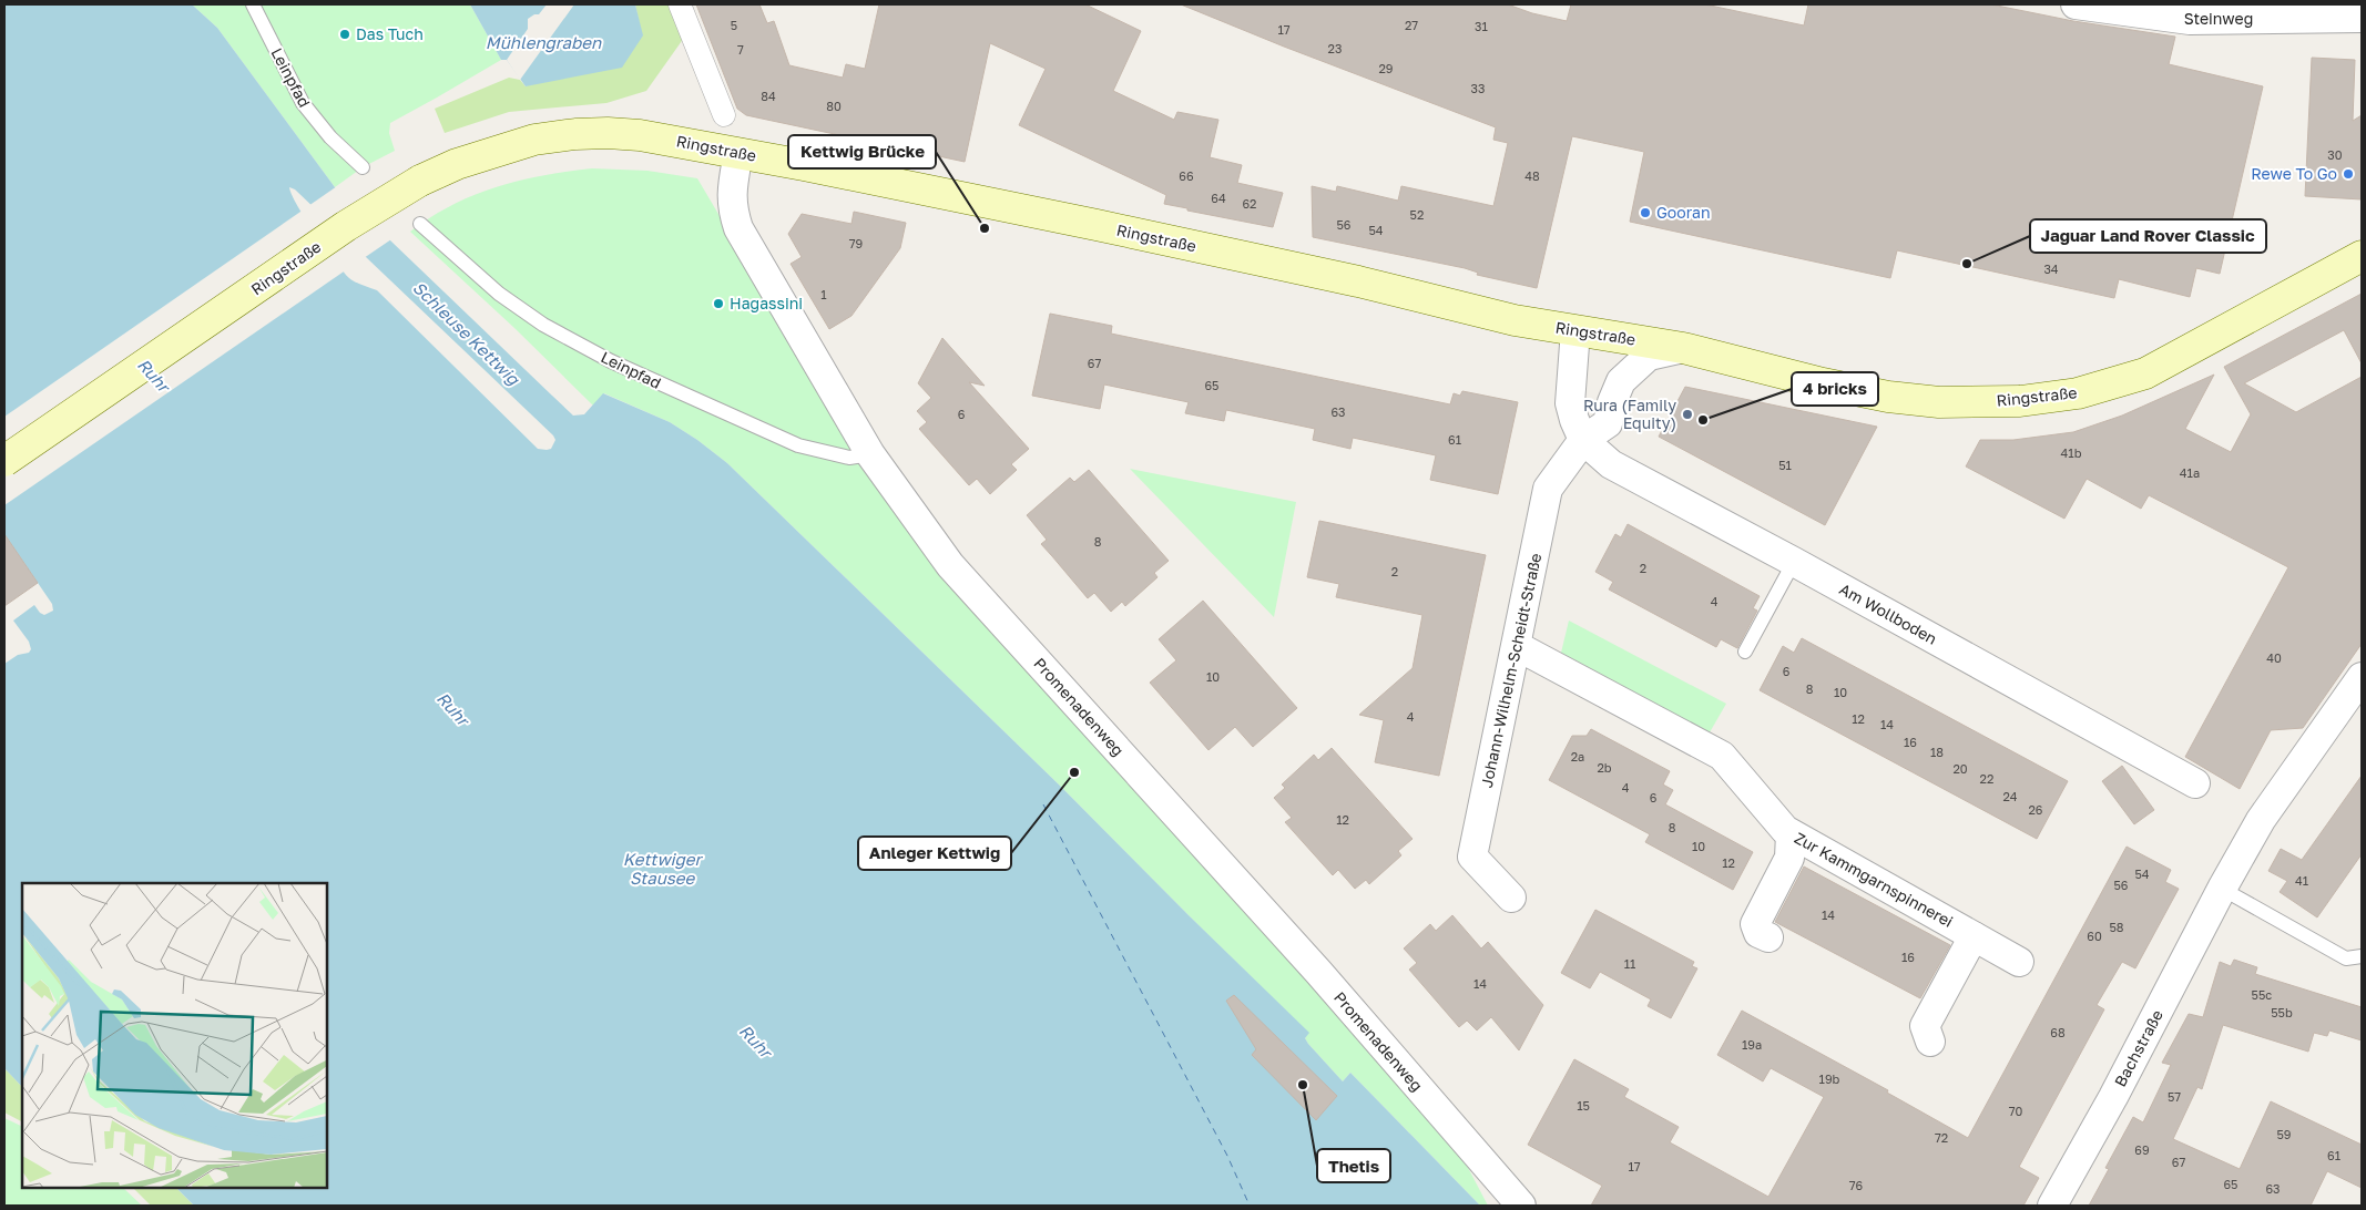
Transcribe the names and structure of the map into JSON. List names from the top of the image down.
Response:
{
  "streets": {
    "main road": ["Ringstraße"],
    "street": [
      "Steinweg",
      "Am Wollboden",
      "Johann-Wilhelm-Scheidt-Straße",
      "Promenadenweg",
      "Zur Kammgarnspinnerei",
      "Bachstraße"
    ],
    "lane": ["Leinpfad"]
  },
  "crossings": [
    ["Leinpfad", "Promenadenweg"],
    ["Ringstraße", "Johann-Wilhelm-Scheidt-Straße"],
    ["Ringstraße", "Promenadenweg"],
    ["Am Wollboden", "Johann-Wilhelm-Scheidt-Straße"],
    ["Johann-Wilhelm-Scheidt-Straße", "Zur Kammgarnspinnerei"]
  ],
  "water": [
    "Mühlengraben",
    "Schleuse Kettwig",
    "Ruhr",
    "Kettwiger Stausee"
  ],
  "places": [
    "Das Tuch",
    "Rewe To Go",
    "Gooran",
    "Kettwig Brücke",
    "Jaguar Land Rover Classic",
    "Hagassini",
    "Rura (Family Equity)",
    "4 bricks",
    "Anleger Kettwig",
    "Thetis"
  ],
  "house_numbers": [
    "5",
    "27",
    "31",
    "17",
    "23",
    "7",
    "29",
    "33",
    "84",
    "80",
    "30",
    "66",
    "48",
    "64",
    "62",
    "52",
    "56",
    "54",
    "79",
    "34",
    "1",
    "67",
    "65",
    "63",
    "6",
    "61",
    "41b",
    "51",
    "41a",
    "8",
    "2",
    "2",
    "4",
    "40",
    "6",
    "10",
    "8",
    "10",
    "4",
    "12",
    "14",
    "16",
    "18",
    "2a",
    "2b",
    "20",
    "22",
    "4",
    "24",
    "6",
    "26",
    "12",
    "8",
    "10",
    "12",
    "54",
    "41",
    "56",
    "14",
    "58",
    "60",
    "16",
    "11",
    "14",
    "55c",
    "55b",
    "68",
    "19a",
    "19b",
    "57",
    "15",
    "70",
    "59",
    "72",
    "69",
    "61",
    "67",
    "17",
    "65",
    "76",
    "63"
  ]
}
